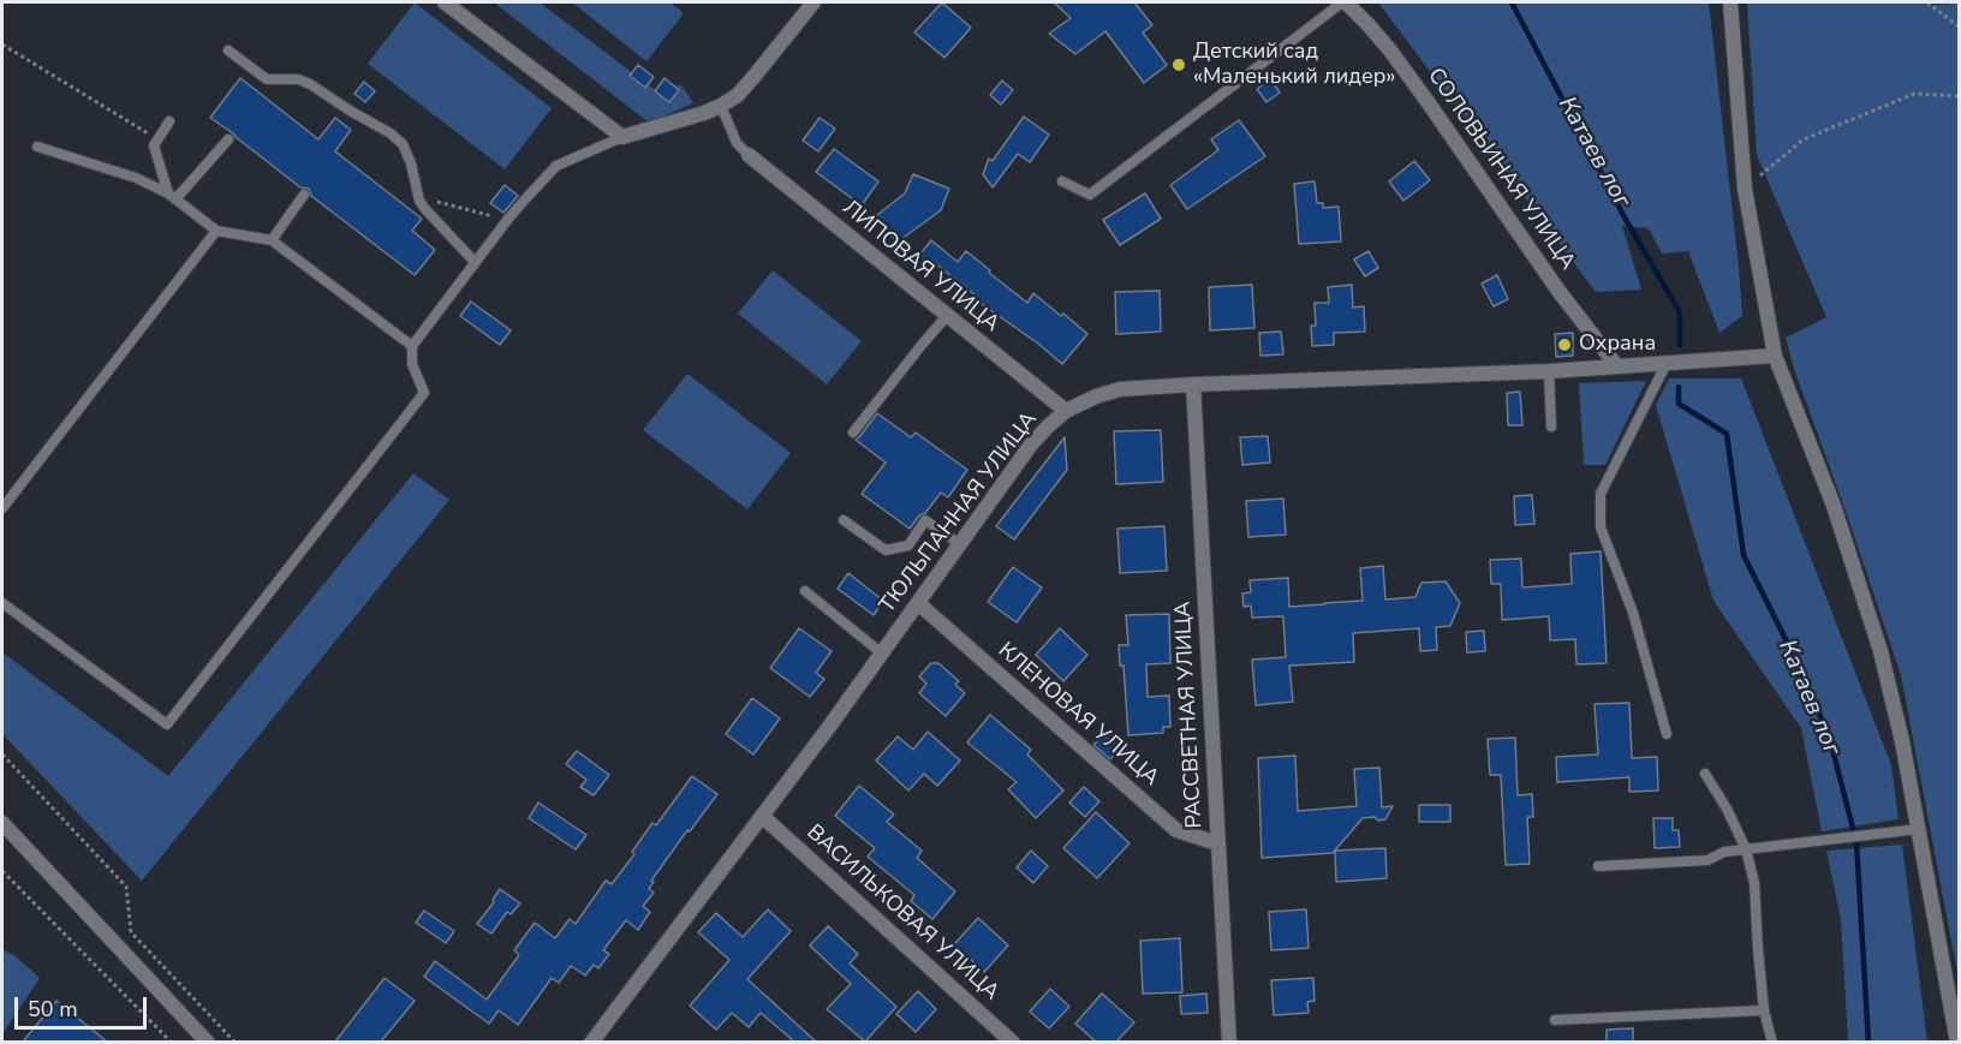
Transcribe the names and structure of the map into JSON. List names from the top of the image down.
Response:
{
  "streets": {
    "street": [
      "СОЛОВЬИНАЯ УЛИЦА",
      "ЛИПОВАЯ УЛИЦА",
      "ТЮЛЬПАННАЯ УЛИЦА",
      "КЛЕНОВАЯ УЛИЦА",
      "РАССВЕТНАЯ УЛИЦА",
      "ВАСИЛЬКОВАЯ УЛИЦА"
    ]
  },
  "crossings": [
    ["СОЛОВЬИНАЯ УЛИЦА", "ТЮЛЬПАННАЯ УЛИЦА"],
    ["ЛИПОВАЯ УЛИЦА", "ТЮЛЬПАННАЯ УЛИЦА"],
    ["ТЮЛЬПАННАЯ УЛИЦА", "КЛЕНОВАЯ УЛИЦА"],
    ["ТЮЛЬПАННАЯ УЛИЦА", "РАССВЕТНАЯ УЛИЦА"],
    ["ТЮЛЬПАННАЯ УЛИЦА", "ВАСИЛЬКОВАЯ УЛИЦА"],
    ["КЛЕНОВАЯ УЛИЦА", "РАССВЕТНАЯ УЛИЦА"]
  ],
  "water": ["Катаев лог"],
  "places": ["Детский сад «Маленький лидер»", "Охрана"],
  "scale_bar": "50 m"
}
